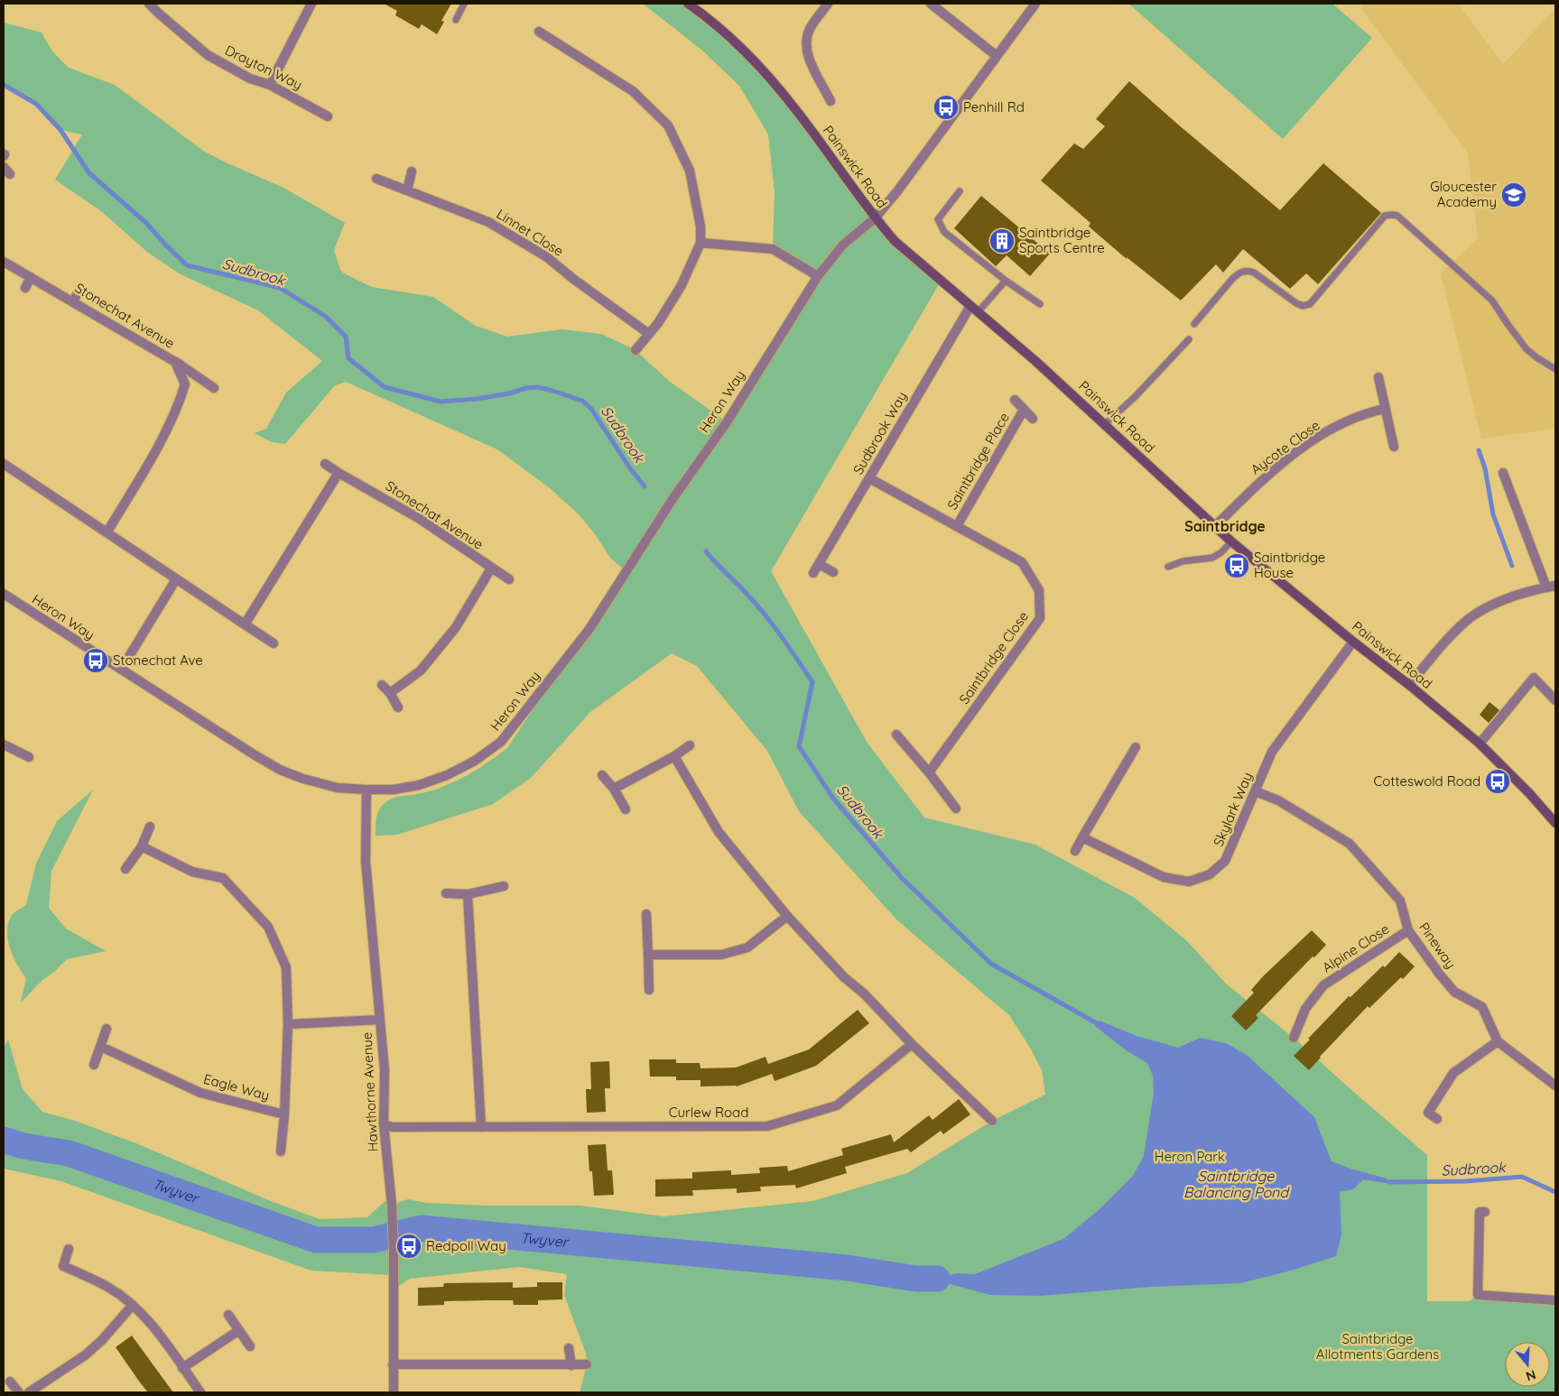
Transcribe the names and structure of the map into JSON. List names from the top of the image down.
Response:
{
  "streets": {
    "main road": ["Painswick Road"],
    "street": [
      "Drayton Way",
      "Linnet Close",
      "Stonechat Avenue",
      "Heron Way",
      "Sudbrook Way",
      "Aycote Close",
      "Saintbridge Place",
      "Saintbridge Close",
      "Skylark Way",
      "Pineway",
      "Alpine Close",
      "Eagle Way",
      "Hawthorne Avenue",
      "Curlew Road"
    ]
  },
  "crossings": [
    ["Painswick Road", "Heron Way"],
    ["Painswick Road", "Sudbrook Way"],
    ["Painswick Road", "Aycote Close"],
    ["Painswick Road", "Skylark Way"],
    ["Heron Way", "Hawthorne Avenue"],
    ["Sudbrook Way", "Saintbridge Close"],
    ["Saintbridge Place", "Saintbridge Close"],
    ["Skylark Way", "Pineway"],
    ["Pineway", "Alpine Close"],
    ["Hawthorne Avenue", "Curlew Road"]
  ],
  "districts": ["Saintbridge"],
  "water": ["Sudbrook", "Saintbridge Balancing Pond", "Twyver"],
  "parks": ["Heron Park", "Saintbridge Allotments Gardens"],
  "places": {
    "bus stop": [
      "Penhill Rd",
      "Saintbridge House",
      "Stonechat Ave",
      "Cotteswold Road",
      "Redpoll Way"
    ],
    "school or university": ["Gloucester Academy"],
    "building": ["Saintbridge Sports Centre"]
  },
  "north": "bottom"
}
